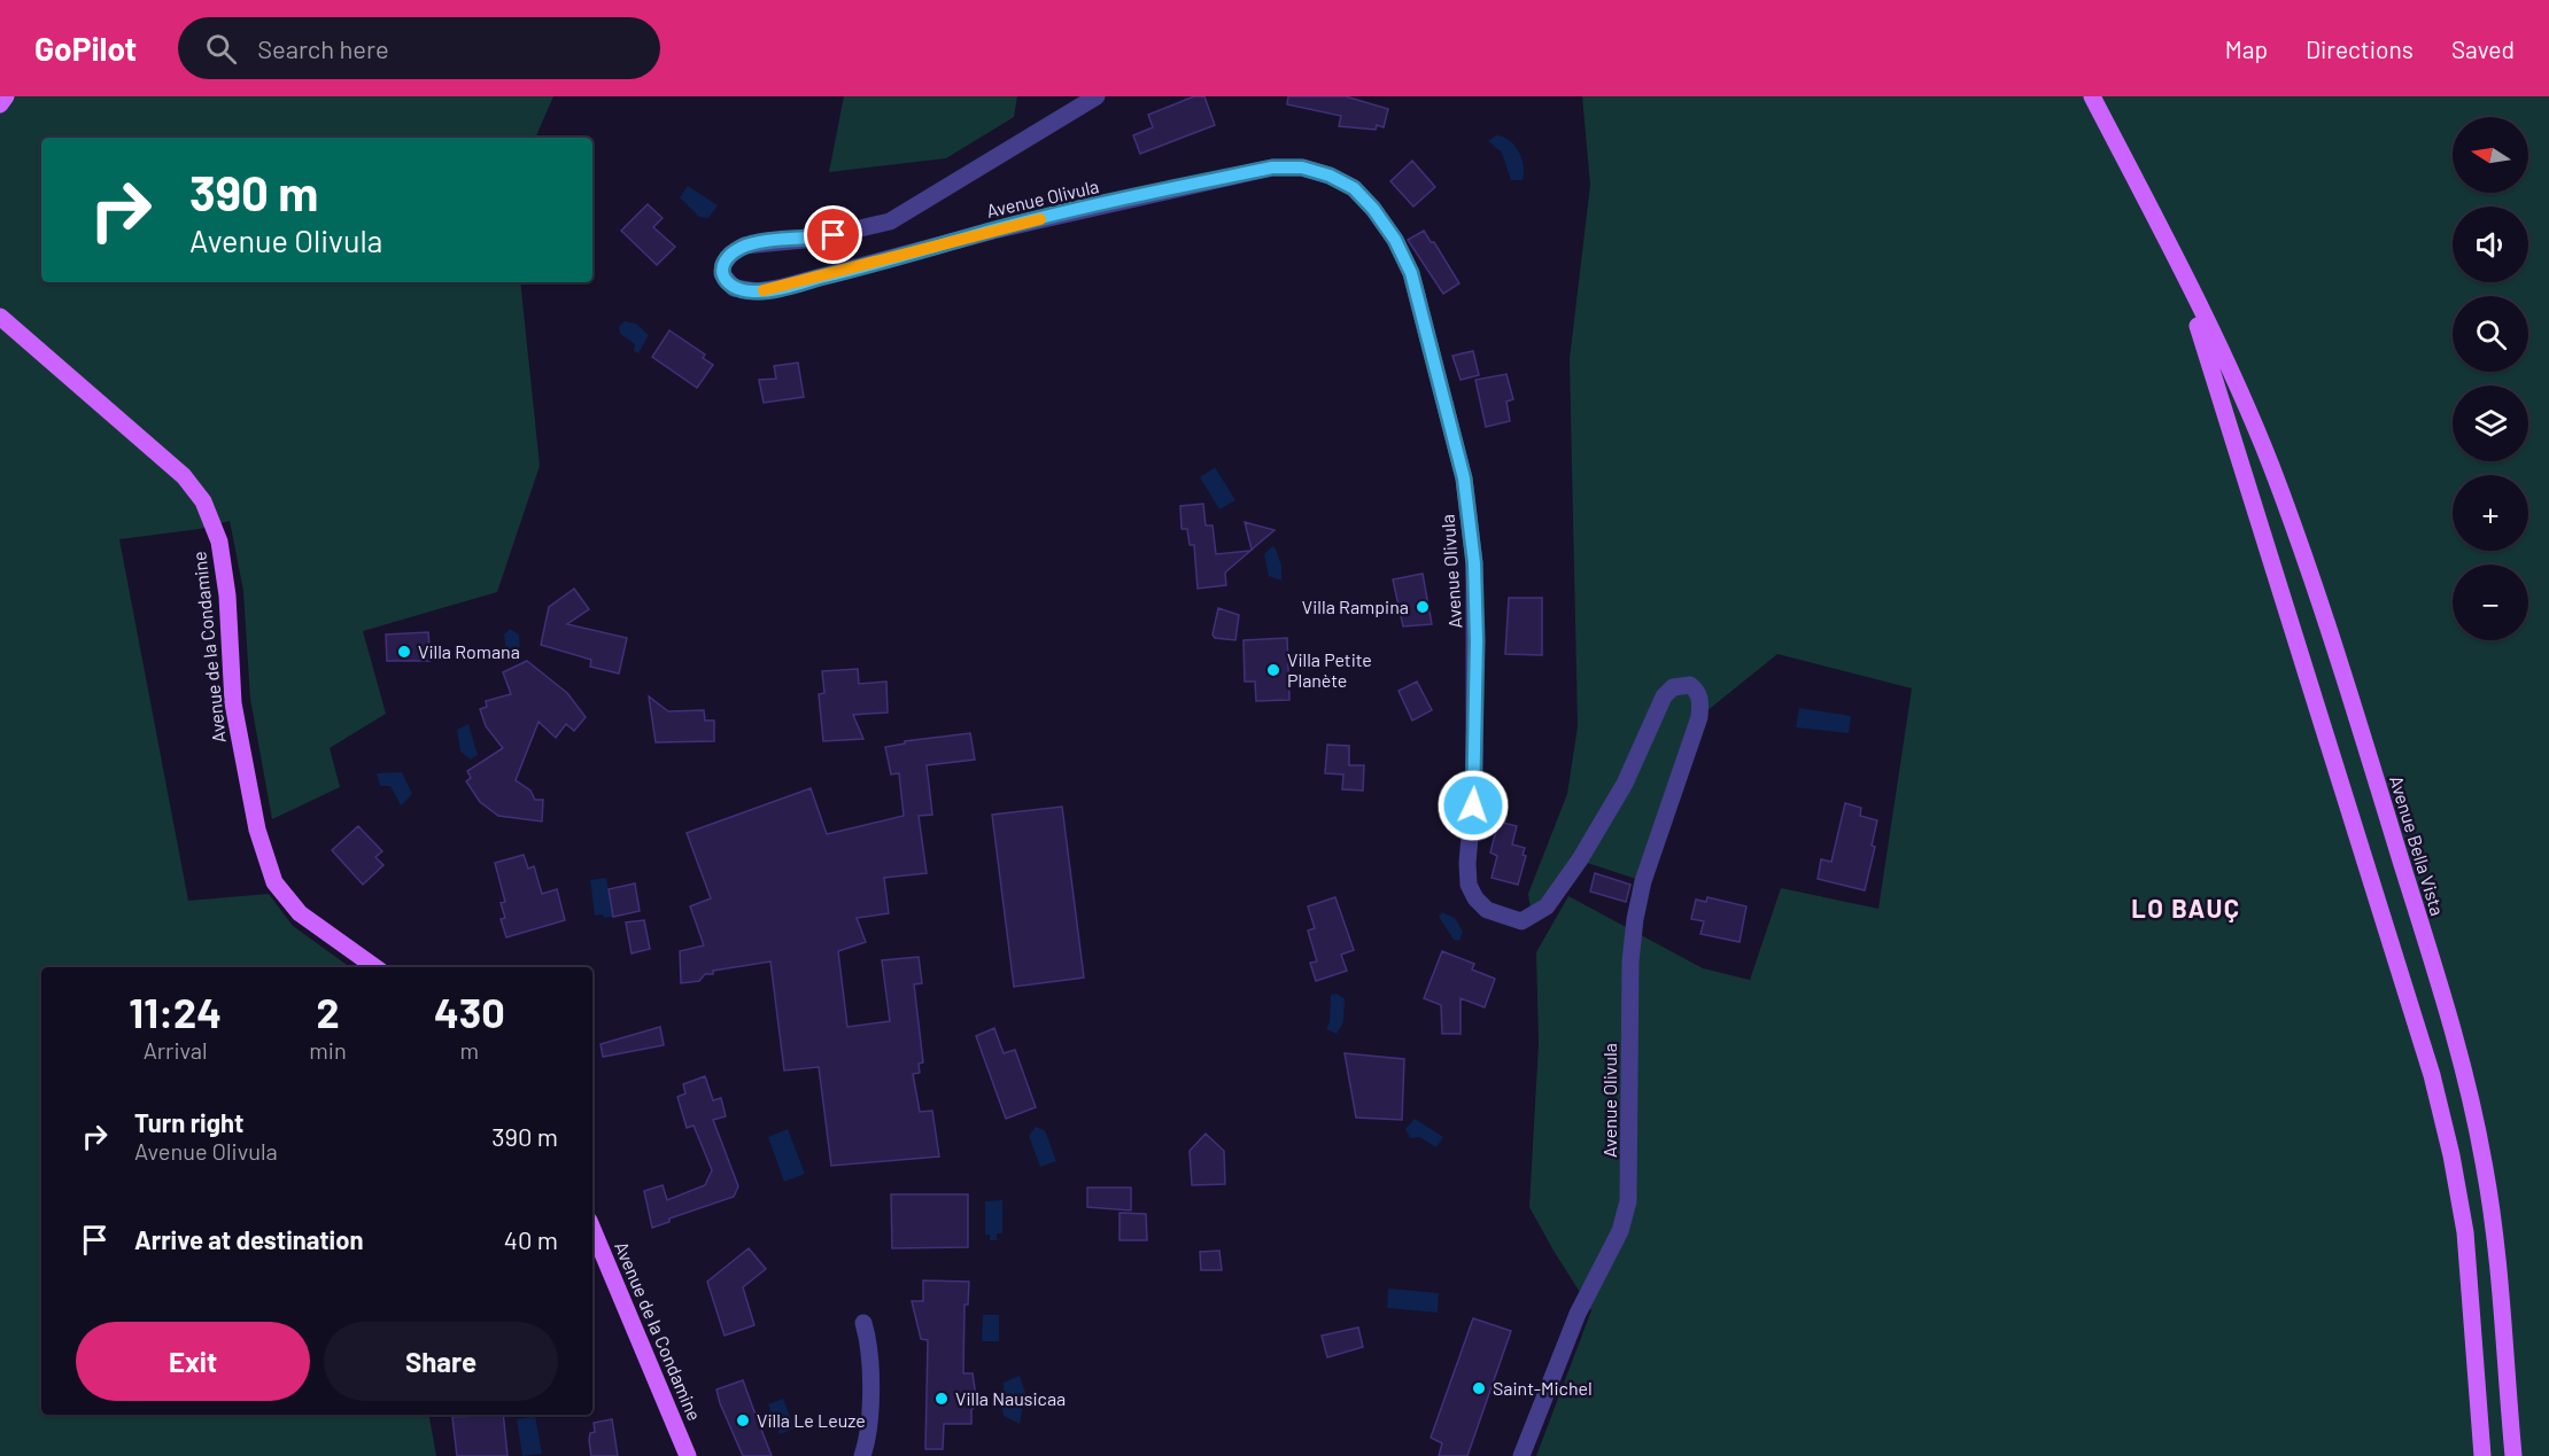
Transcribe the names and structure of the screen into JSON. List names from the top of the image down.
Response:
{
  "streets": {
    "main road": ["Avenue de la Condamine", "Avenue Bella Vista"],
    "street": ["Avenue Olivula"]
  },
  "districts": ["LO BAUÇ"],
  "places": [
    "Villa Rampina",
    "Villa Romana",
    "Villa Petite Planète",
    "Saint-Michel",
    "Villa Nausicaa",
    "Villa Le Leuze"
  ],
  "north": "left",
  "page": {
    "header": "GoPilot",
    "search": "Search here",
    "nav": ["Map", "Directions", "Saved"],
    "map_buttons": ["+", "−"],
    "turn": ["390 m", "Avenue Olivula"],
    "eta": [
      "11:24",
      "Arrival",
      "2",
      "min",
      "430",
      "m"
    ],
    "list": [
      {
        "name": "Turn right",
        "note": "Avenue Olivula",
        "value": "390 m"
      },
      {
        "name": "Arrive at destination",
        "value": "40 m"
      }
    ],
    "buttons": ["Exit", "Share"]
  }
}
